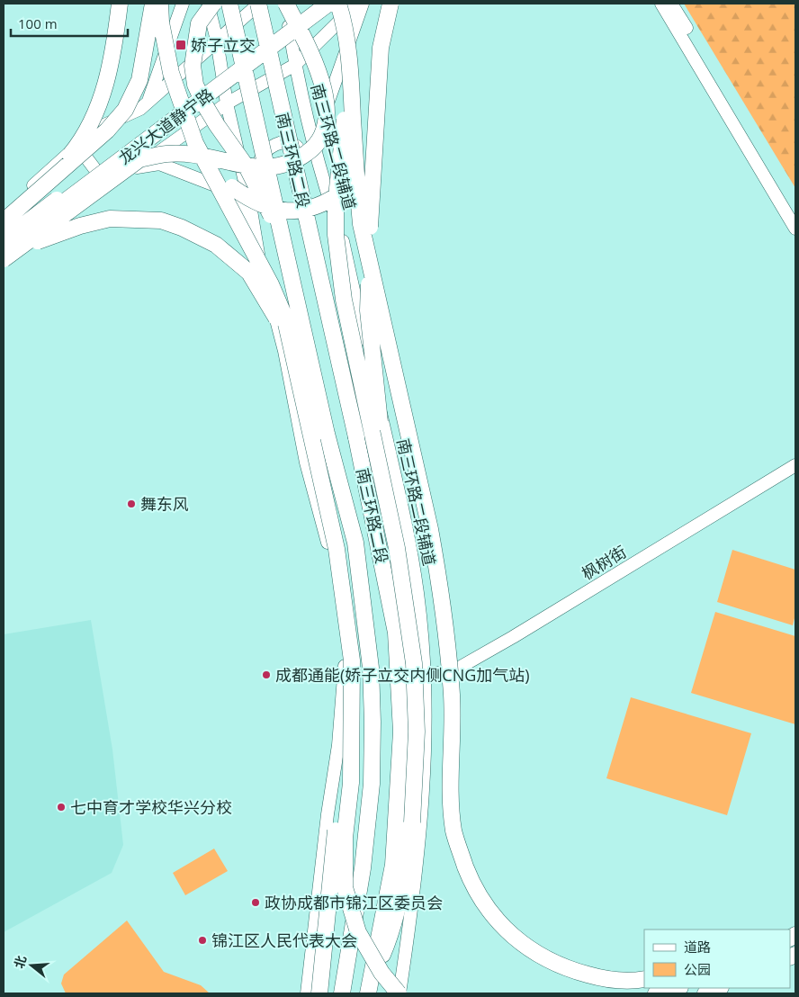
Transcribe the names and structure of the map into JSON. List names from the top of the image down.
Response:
{
  "streets": {
    "highway": ["龙兴大道静宁路", "南三环路二段"],
    "main road": ["南三环路二段辅道", "枫树街"]
  },
  "crossings": [
    ["南三环路二段辅道", "枫树街"]
  ],
  "places": {
    "transit": ["娇子立交"],
    "other": [
      "舞东风",
      "成都通能(娇子立交内侧CNG加气站)",
      "七中育才学校华兴分校",
      "政协成都市锦江区委员会",
      "锦江区人民代表大会"
    ]
  },
  "legend": ["道路", "公园"],
  "scale_bar": "100 m",
  "north": "left"
}
